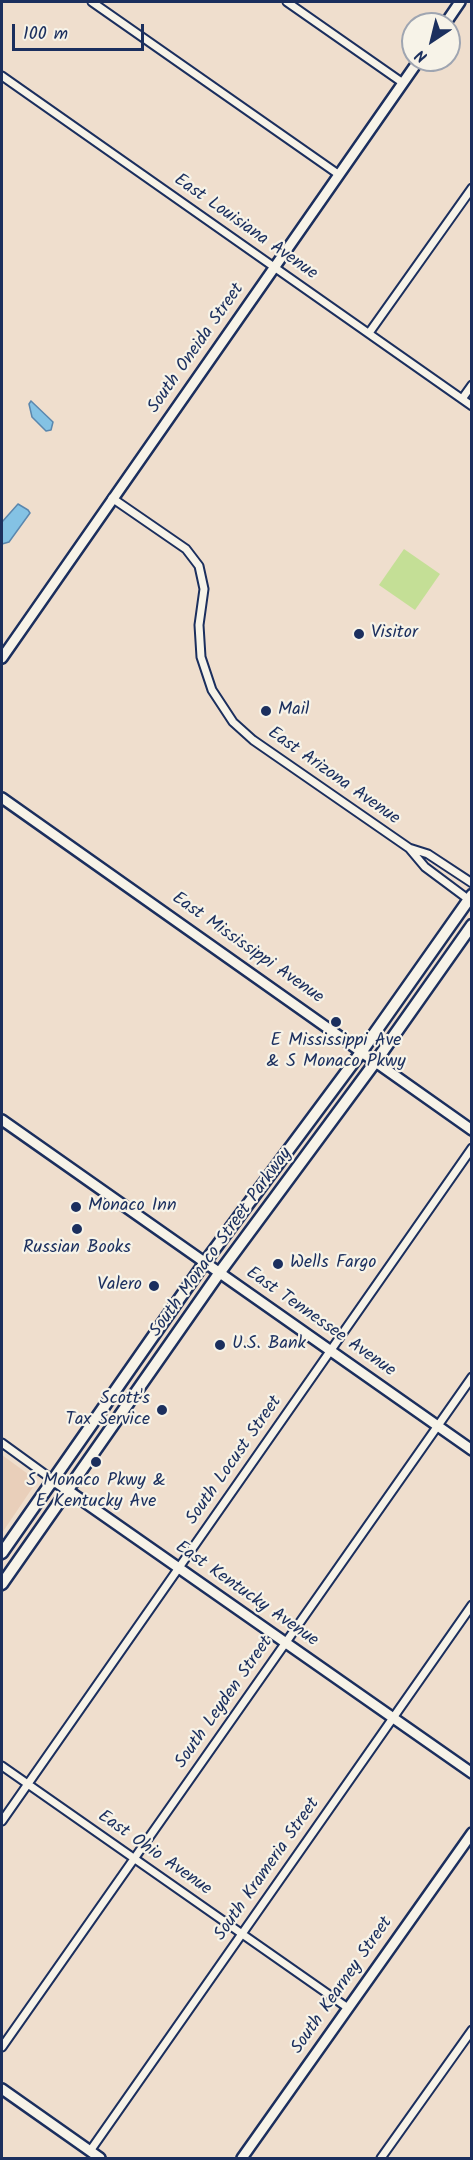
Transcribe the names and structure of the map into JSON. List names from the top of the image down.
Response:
{
  "streets": {
    "main road": ["South Monaco Street Parkway"],
    "street": [
      "East Louisiana Avenue",
      "South Oneida Street",
      "East Arizona Avenue",
      "East Mississippi Avenue",
      "East Tennessee Avenue",
      "South Locust Street",
      "East Kentucky Avenue",
      "South Leyden Street",
      "East Ohio Avenue",
      "South Krameria Street",
      "South Kearney Street"
    ]
  },
  "crossings": [
    ["East Louisiana Avenue", "South Oneida Street"],
    ["South Oneida Street", "East Arizona Avenue"],
    ["East Arizona Avenue", "South Monaco Street Parkway"],
    ["East Mississippi Avenue", "South Monaco Street Parkway"],
    ["South Monaco Street Parkway", "East Tennessee Avenue"],
    ["South Monaco Street Parkway", "East Kentucky Avenue"],
    ["East Tennessee Avenue", "South Locust Street"],
    ["East Tennessee Avenue", "South Leyden Street"],
    ["South Locust Street", "East Kentucky Avenue"],
    ["South Locust Street", "East Ohio Avenue"],
    ["East Kentucky Avenue", "South Leyden Street"],
    ["East Kentucky Avenue", "South Krameria Street"],
    ["South Leyden Street", "East Ohio Avenue"],
    ["East Ohio Avenue", "South Krameria Street"],
    ["East Ohio Avenue", "South Kearney Street"]
  ],
  "places": [
    "Visitor",
    "Mail",
    "E Mississippi Ave & S Monaco Pkwy",
    "Monaco Inn",
    "Russian Books",
    "Wells Fargo",
    "Valero",
    "U.S. Bank",
    "Scott's Tax Service",
    "S Monaco Pkwy & E Kentucky Ave"
  ],
  "scale_bar": "100 m",
  "north": "bottom left"
}
